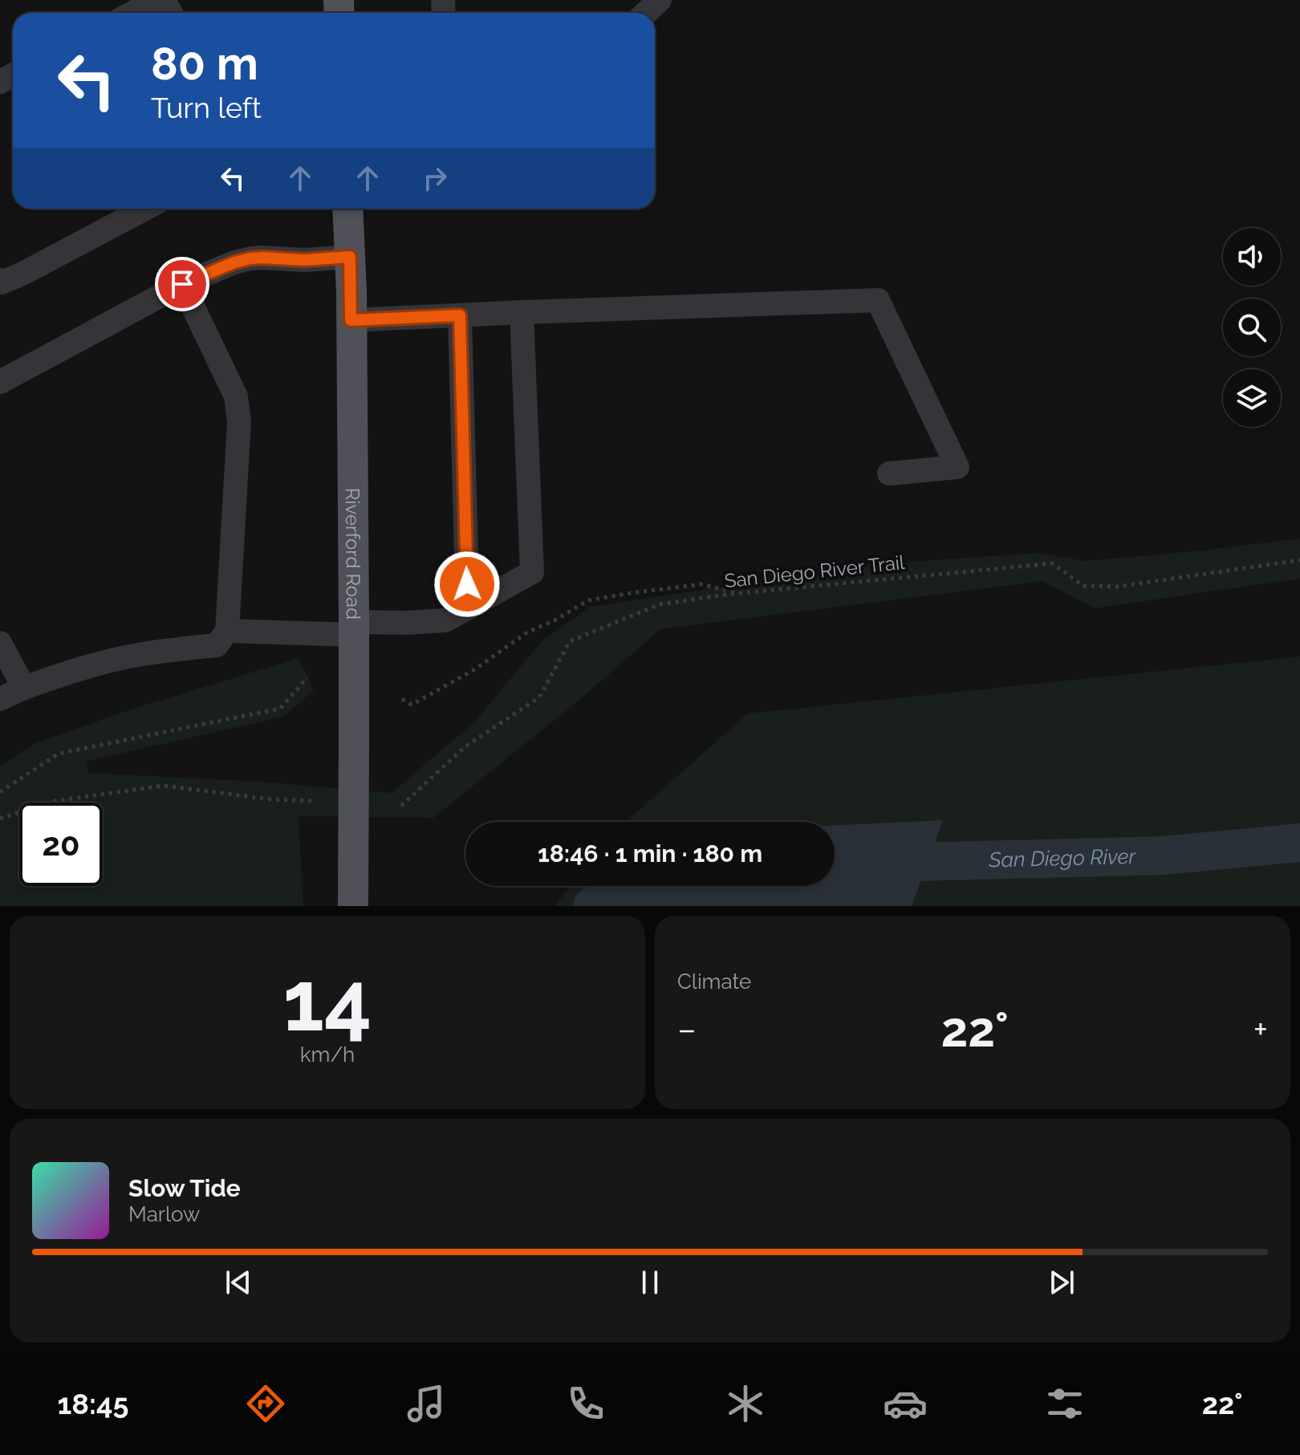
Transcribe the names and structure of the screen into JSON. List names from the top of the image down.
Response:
{
  "streets": {
    "main road": ["Riverford Road"],
    "path": ["San Diego River Trail"]
  },
  "water": ["San Diego River"],
  "page": {
    "turn": ["80 m", "Turn left"],
    "limit": "20",
    "trip": "18:46 · 1 min · 180 m",
    "tile": [
      ["14", "km/h"],
      "Climate"
    ],
    "heat": ["−", "22°", "+"],
    "song": ["Slow Tide", "Marlow"],
    "tabs": ["18:45", "22°"]
  }
}
